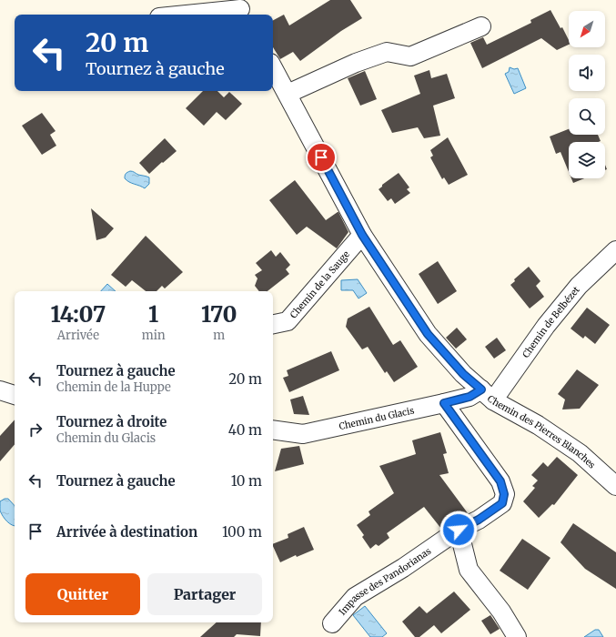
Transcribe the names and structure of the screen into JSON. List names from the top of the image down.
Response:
{
  "streets": {
    "street": [
      "Chemin de la Sauge",
      "Chemin de Belbézet",
      "Chemin du Glacis",
      "Chemin des Pierres Blanches",
      "Impasse des Pandorianas"
    ]
  },
  "crossings": [
    ["Chemin de la Sauge", "Chemin des Pierres Blanches"],
    ["Chemin de Belbézet", "Chemin du Glacis"],
    ["Chemin de Belbézet", "Chemin des Pierres Blanches"],
    ["Chemin du Glacis", "Chemin des Pierres Blanches"],
    ["Chemin du Glacis", "Impasse des Pandorianas"]
  ],
  "north": "bottom left",
  "page": {
    "turn": ["20 m", "Tournez à gauche"],
    "eta": [
      "14:07",
      "Arrivée",
      "1",
      "min",
      "170",
      "m"
    ],
    "list": [
      {
        "name": "Tournez à gauche",
        "note": "Chemin de la Huppe",
        "value": "20 m"
      },
      {
        "name": "Tournez à droite",
        "note": "Chemin du Glacis",
        "value": "40 m"
      },
      {
        "name": "Tournez à gauche",
        "value": "10 m"
      },
      {
        "name": "Arrivée à destination",
        "value": "100 m"
      }
    ],
    "buttons": ["Quitter", "Partager"]
  }
}
